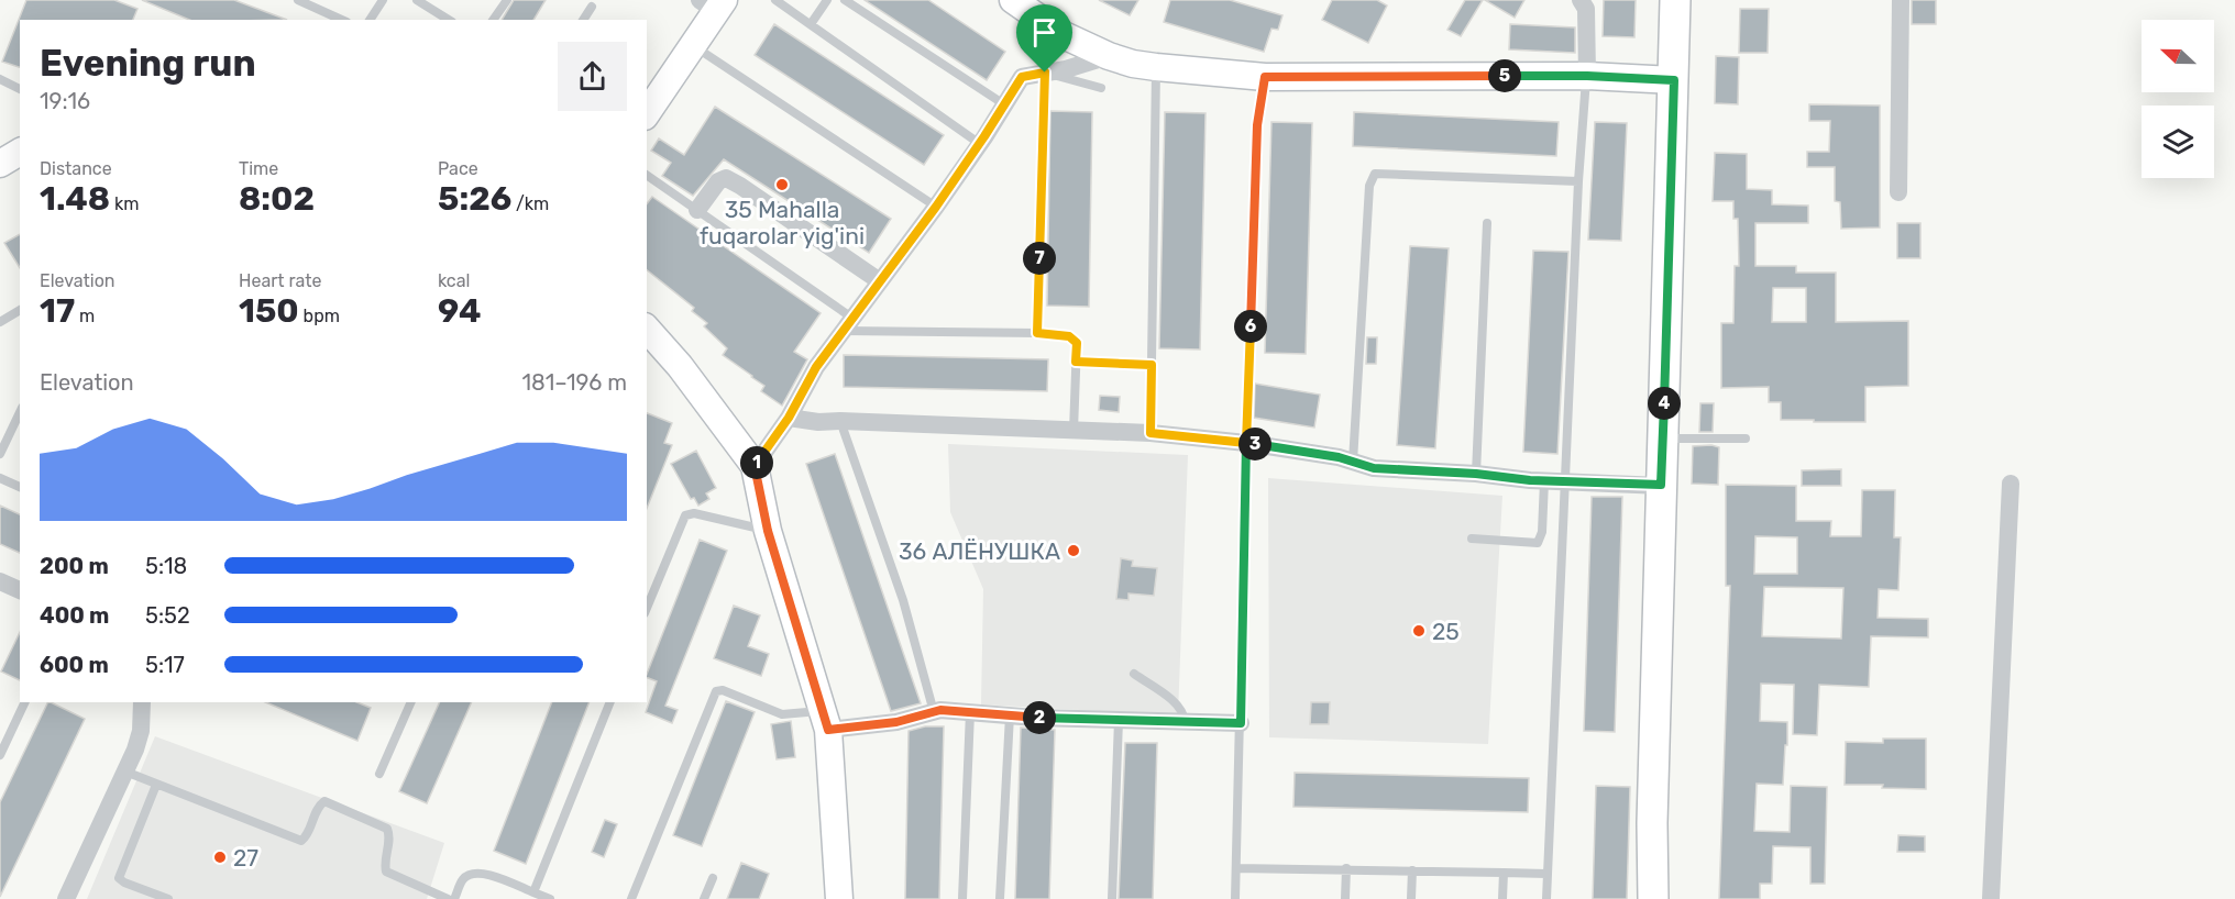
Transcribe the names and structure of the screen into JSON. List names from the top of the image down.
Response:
{
  "places": [
    "35 Mahalla fuqarolar yig'ini",
    "36 АЛЁНУШКА",
    "25",
    "27"
  ],
  "north": "left",
  "page": {
    "heading": ["Evening run", "19:16"],
    "pins": [
      "5",
      "7",
      "6",
      "4",
      "3",
      "1",
      "2"
    ],
    "stats": [
      ["Distance", "1.48 km"],
      ["Time", "8:02"],
      ["Pace", "5:26 /km"],
      ["Elevation", "17 m"],
      ["Heart rate", "150 bpm"],
      ["kcal", "94"]
    ],
    "chart": ["Elevation", "181–196 m"],
    "list": [
      {
        "name": "200 m",
        "note": "5:18"
      },
      {
        "name": "400 m",
        "note": "5:52"
      },
      {
        "name": "600 m",
        "note": "5:17"
      }
    ]
  }
}
